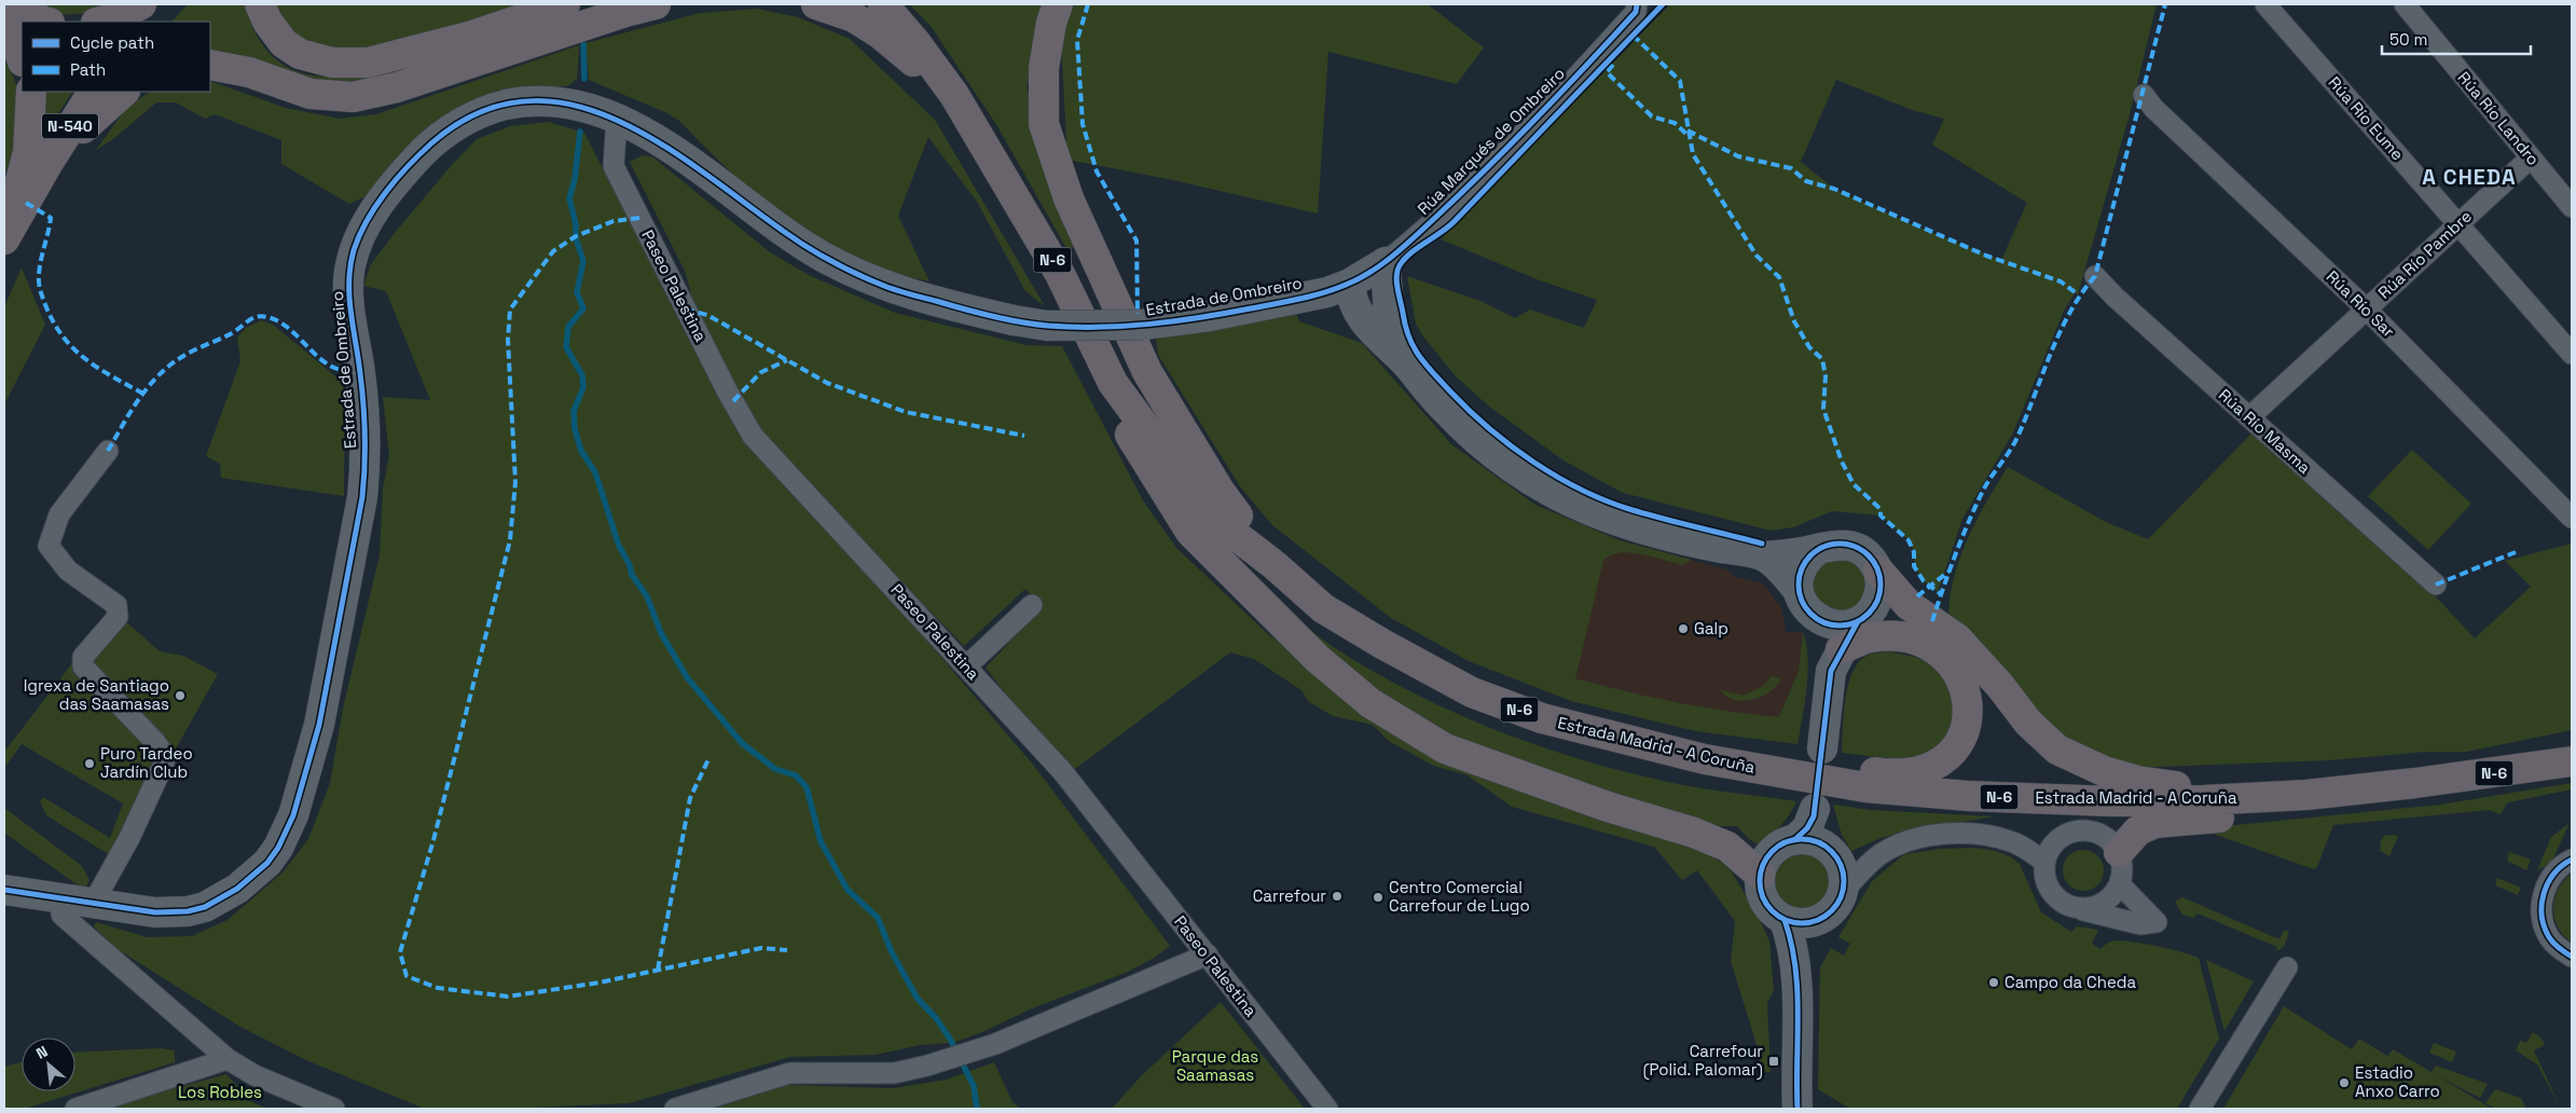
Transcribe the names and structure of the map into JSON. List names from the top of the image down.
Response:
{
  "streets": {
    "highway": ["N-540", "N-6", "Estrada Madrid - A Coruña"],
    "street": [
      "Rúa Río Eume",
      "Rúa Río Landro",
      "Rúa Marqués de Ombreiro",
      "Rúa Río Pambre",
      "Paseo Palestina",
      "Estrada de Ombreiro",
      "Rúa Río Sar",
      "Rúa Río Masma"
    ]
  },
  "crossings": [
    ["Rúa Río Eume", "Rúa Río Pambre"],
    ["Rúa Río Landro", "Rúa Río Pambre"],
    ["Rúa Marqués de Ombreiro", "Estrada de Ombreiro"],
    ["Rúa Río Pambre", "Rúa Río Sar"],
    ["Rúa Río Pambre", "Rúa Río Masma"],
    ["Paseo Palestina", "Estrada de Ombreiro"]
  ],
  "districts": ["A CHEDA"],
  "parks": ["Parque das Saamasas", "Los Robles"],
  "places": {
    "other": [
      "Galp",
      "Igrexa de Santiago das Saamasas",
      "Puro Tardeo Jardín Club",
      "Carrefour",
      "Centro Comercial Carrefour de Lugo",
      "Campo da Cheda",
      "Estadio Anxo Carro"
    ],
    "transit": ["Carrefour (Polid. Palomar)"]
  },
  "legend": ["Cycle path", "Path"],
  "scale_bar": "50 m",
  "north": "top left"
}
